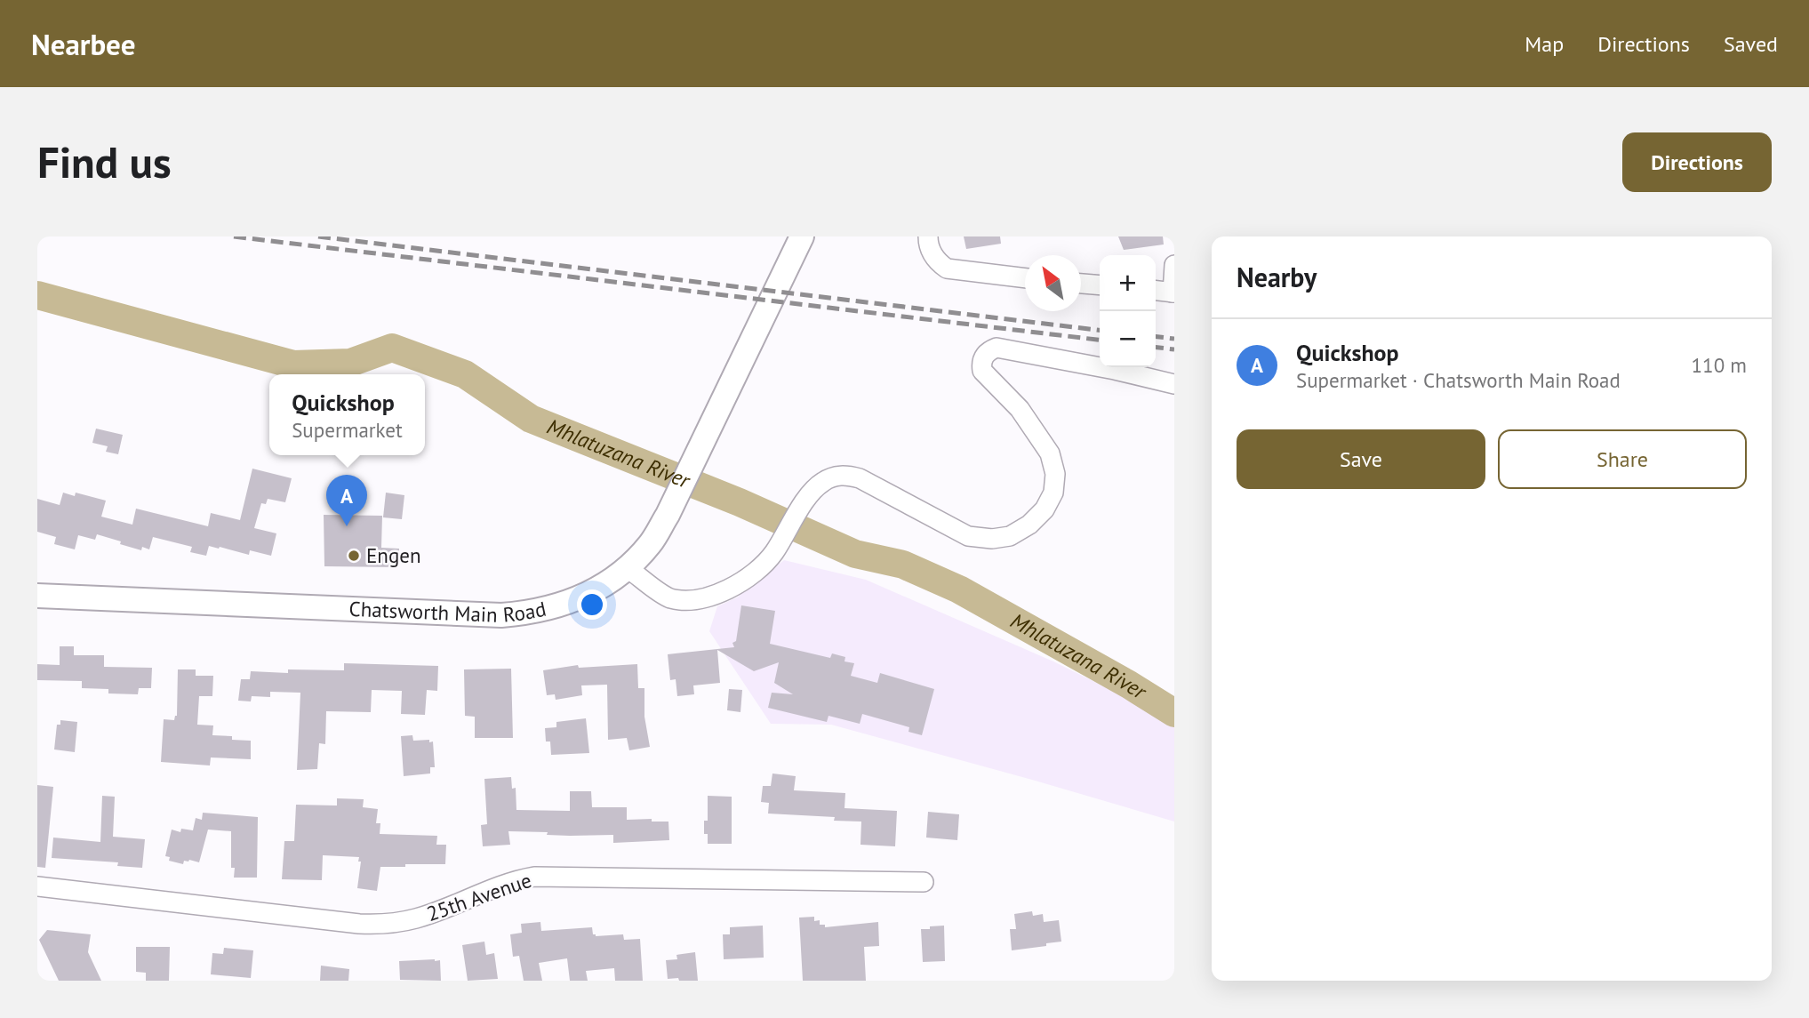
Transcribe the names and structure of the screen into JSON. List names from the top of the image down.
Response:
{
  "streets": {
    "street": ["Chatsworth Main Road", "25th Avenue"]
  },
  "water": ["Mhlatuzana River"],
  "places": ["Engen"],
  "north": "top left",
  "page": {
    "header": "Nearbee",
    "nav": ["Map", "Directions", "Saved"],
    "buttons": [
      "Directions",
      ["Save", "Share"]
    ],
    "title": "Find us",
    "heading": "Nearby",
    "map_buttons": ["+", "−"],
    "list": [
      {
        "mark": "A",
        "name": "Quickshop",
        "note": "Supermarket · Chatsworth Main Road",
        "value": "110 m"
      }
    ],
    "popup": ["Quickshop", "Supermarket"],
    "pins": "A"
  }
}
